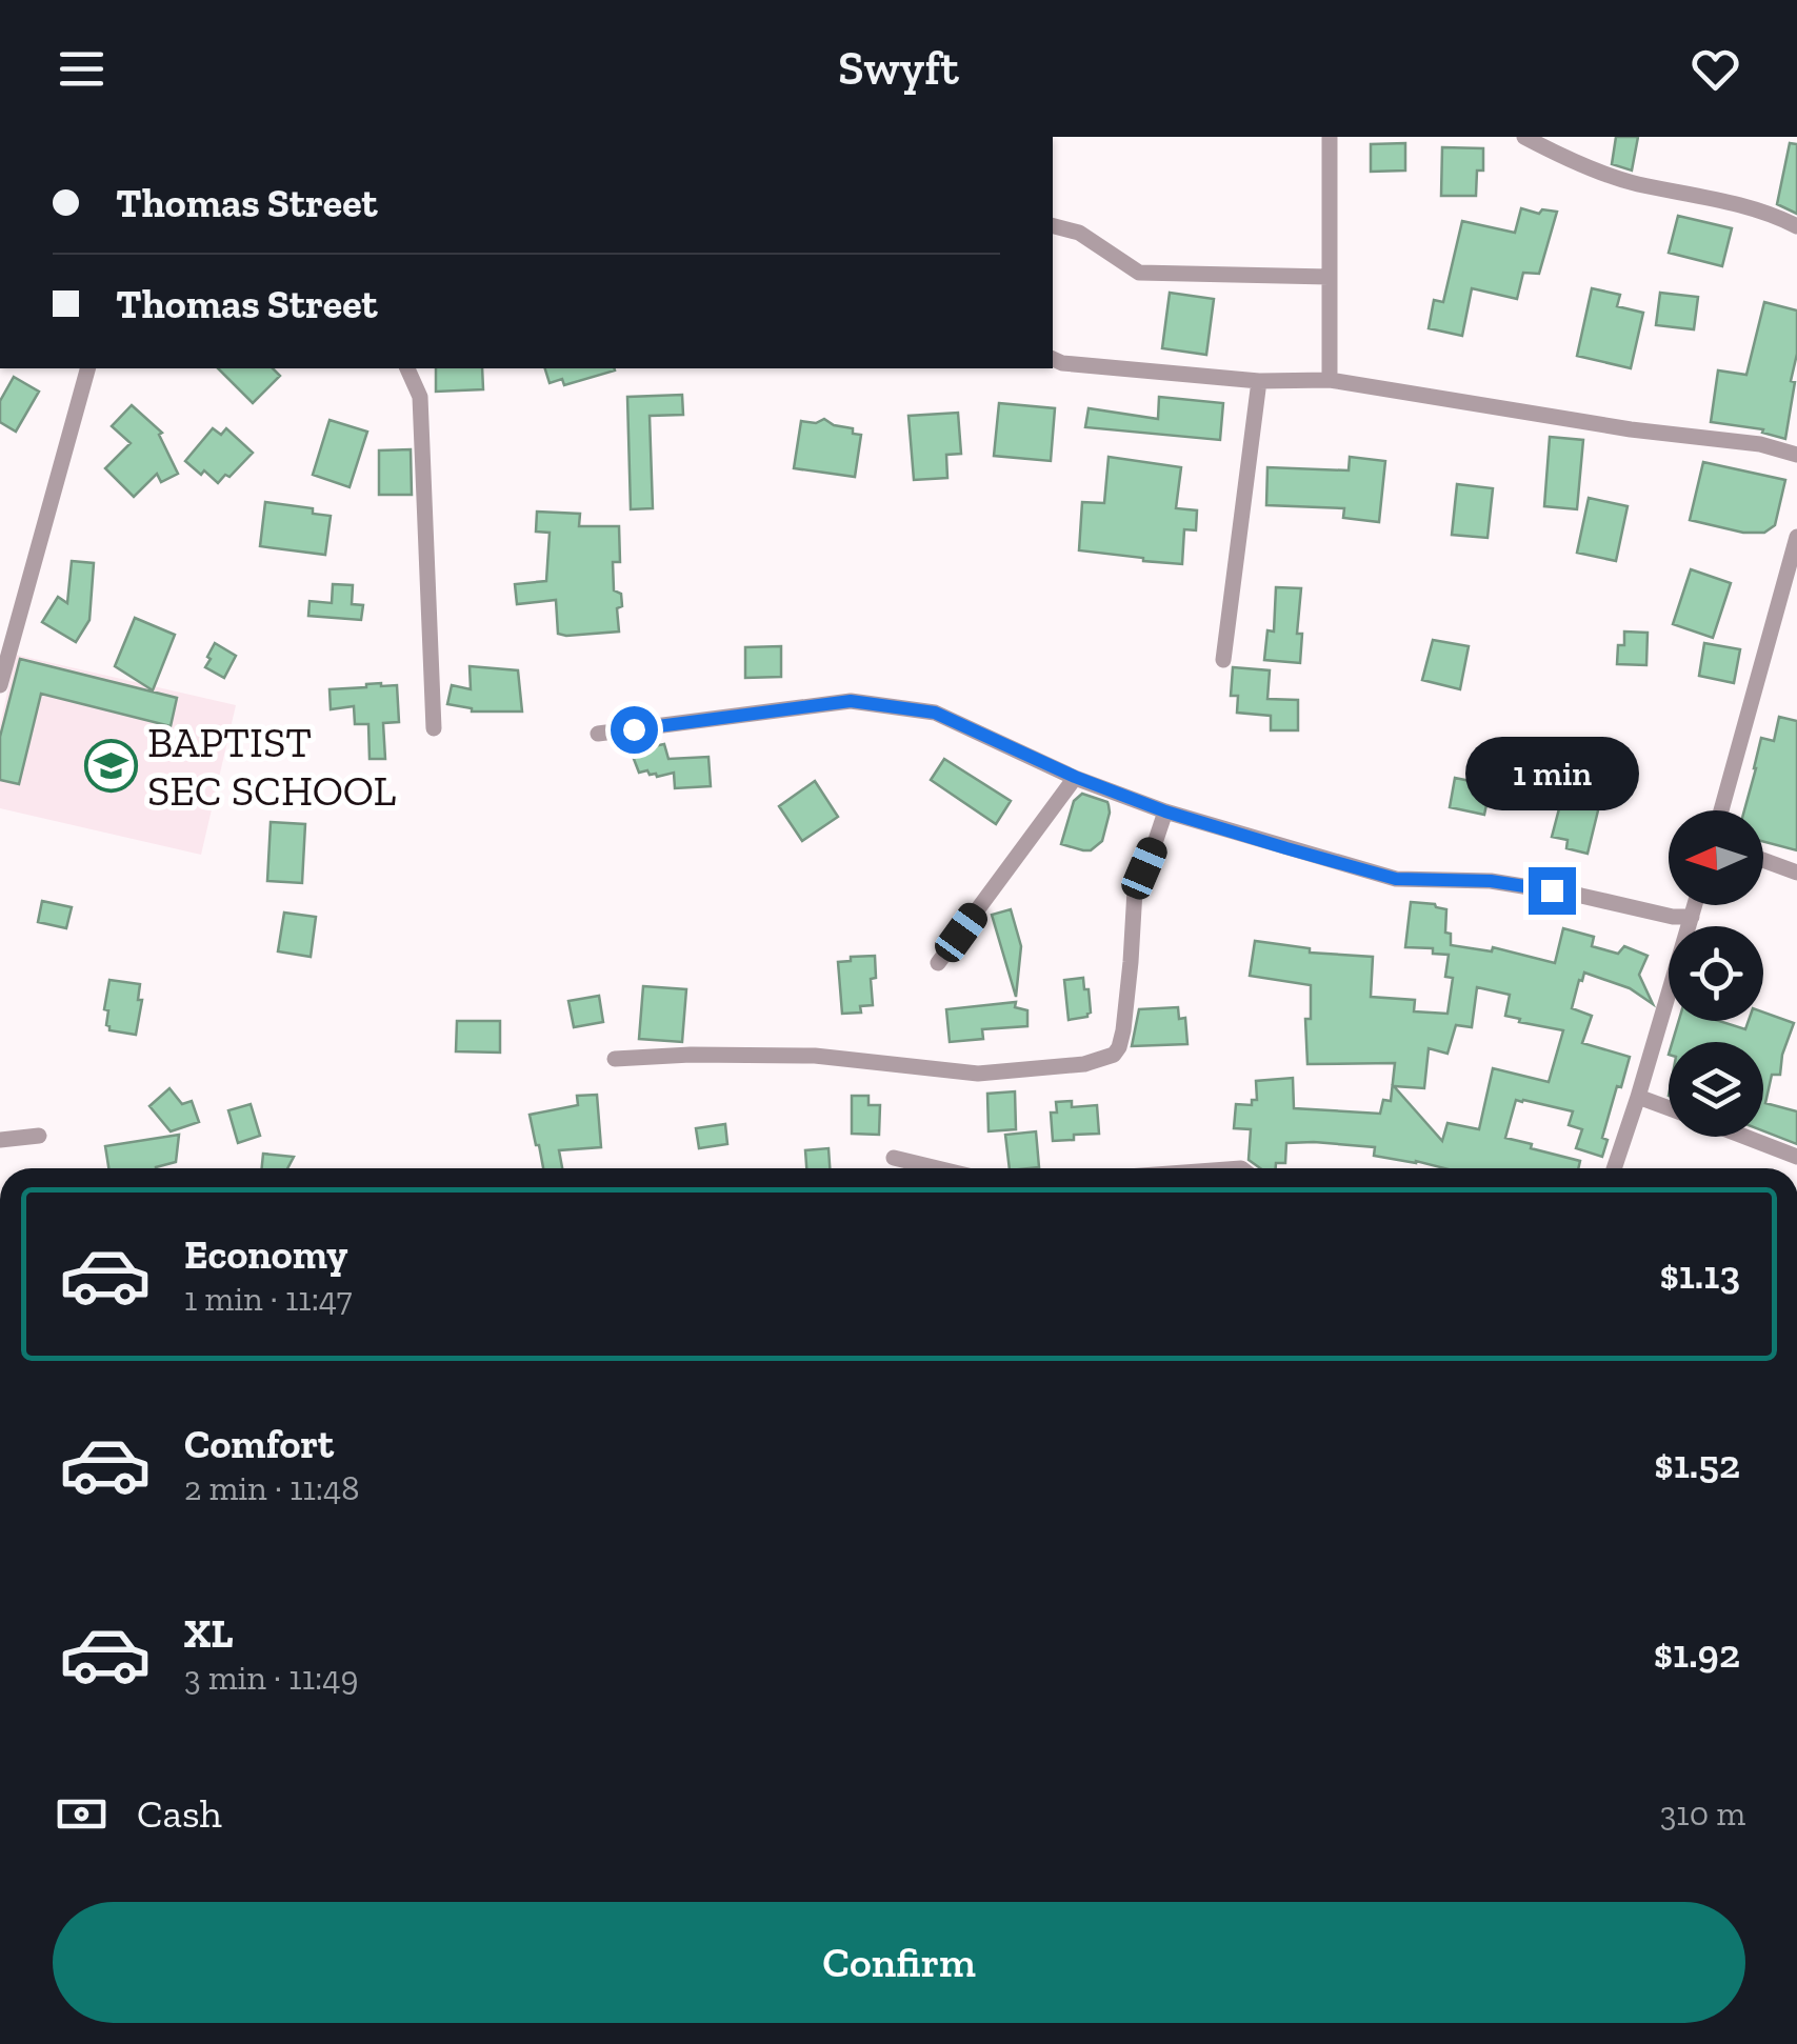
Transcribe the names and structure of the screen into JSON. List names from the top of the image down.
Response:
{
  "places": {
    "school or university": ["BAPTIST SEC SCHOOL"]
  },
  "north": "left",
  "page": {
    "header": "Swyft",
    "banner": ["Thomas Street", "Thomas Street"],
    "bubble": "1 min",
    "list": [
      {
        "name": "Economy",
        "note": "1 min · 11:47",
        "value": "$1.13"
      },
      {
        "name": "Comfort",
        "note": "2 min · 11:48",
        "value": "$1.52"
      },
      {
        "name": "XL",
        "note": "3 min · 11:49",
        "value": "$1.92"
      }
    ],
    "pay": ["Cash", "310 m"],
    "buttons": "Confirm"
  }
}
